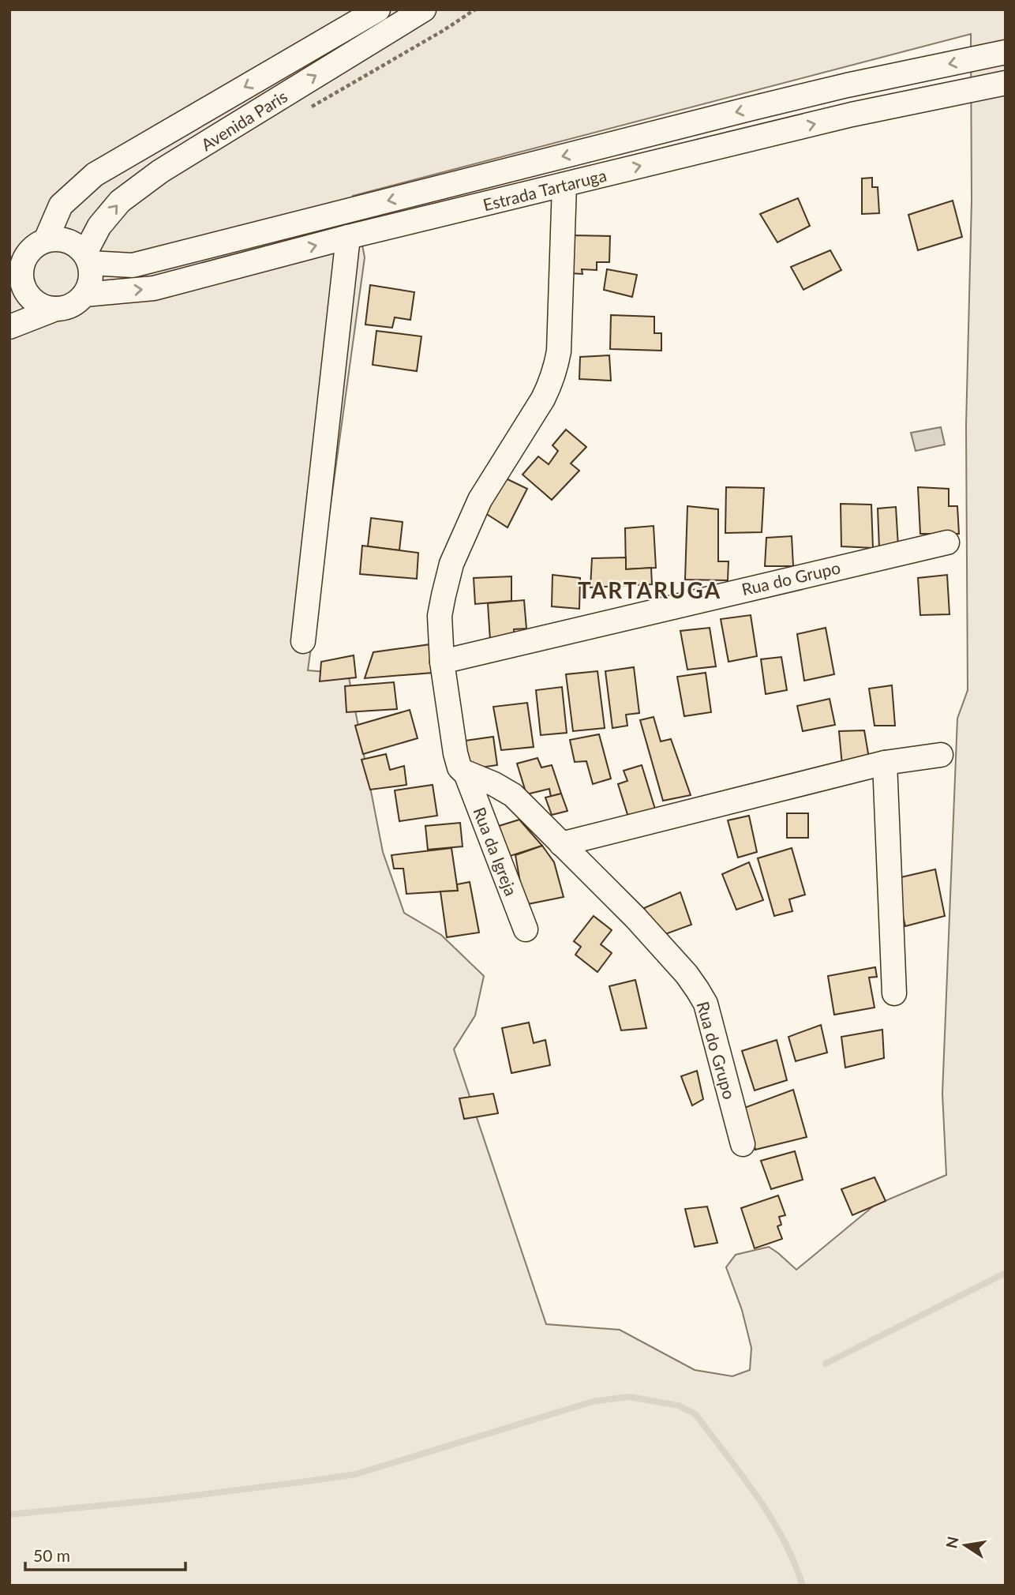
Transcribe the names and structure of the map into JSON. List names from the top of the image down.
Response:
{
  "streets": {
    "street": [
      "Avenida Paris",
      "Estrada Tartaruga",
      "Rua do Grupo",
      "Rua da Igreja"
    ]
  },
  "crossings": [
    ["Avenida Paris", "Estrada Tartaruga"],
    ["Rua do Grupo", "Rua da Igreja"]
  ],
  "districts": ["TARTARUGA"],
  "scale_bar": "50 m",
  "north": "left"
}
